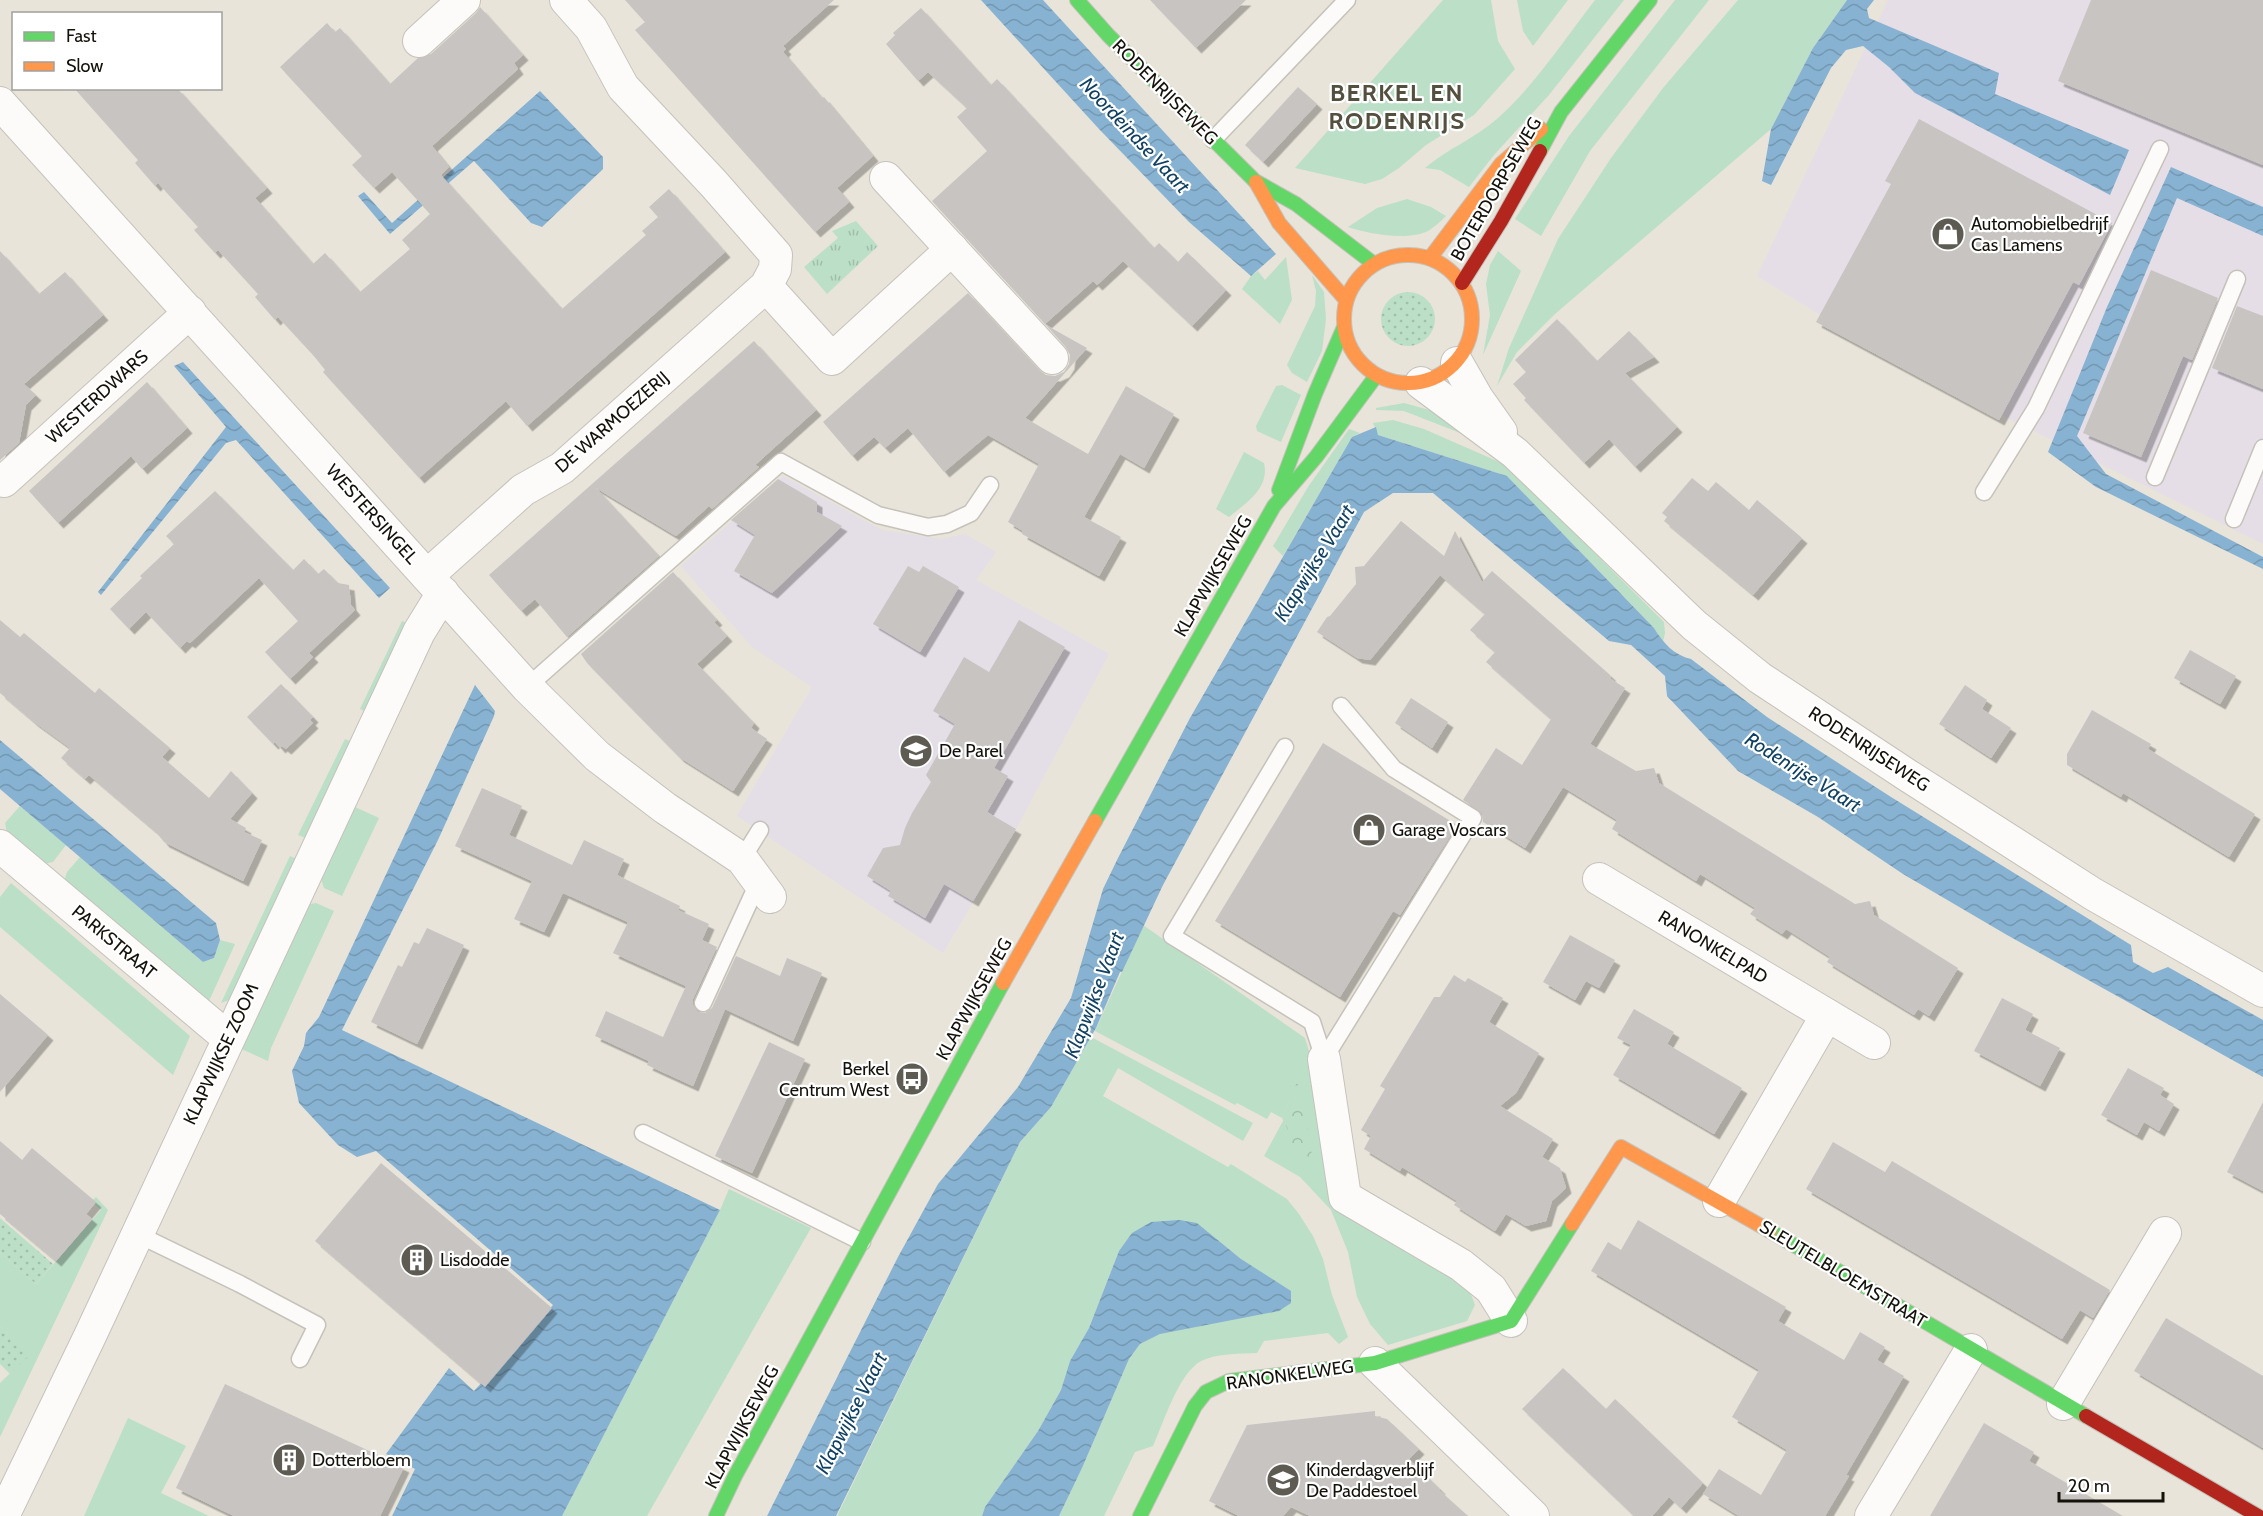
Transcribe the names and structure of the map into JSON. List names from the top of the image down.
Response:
{
  "streets": {
    "main road": [
      "RODENRIJSEWEG",
      "BOTERDORPSEWEG",
      "KLAPWIJKSEWEG",
      "SLEUTELBLOEMSTRAAT",
      "RANONKELWEG"
    ],
    "street": [
      "WESTERDWARS",
      "DE WARMOEZERIJ",
      "WESTERSINGEL",
      "PARKSTRAAT",
      "RANONKELPAD",
      "KLAPWIJKSE ZOOM"
    ]
  },
  "crossings": [
    ["RODENRIJSEWEG", "BOTERDORPSEWEG"],
    ["RODENRIJSEWEG", "KLAPWIJKSEWEG"],
    ["BOTERDORPSEWEG", "KLAPWIJKSEWEG"],
    ["WESTERDWARS", "WESTERSINGEL"],
    ["DE WARMOEZERIJ", "WESTERSINGEL"],
    ["DE WARMOEZERIJ", "KLAPWIJKSE ZOOM"],
    ["WESTERSINGEL", "KLAPWIJKSE ZOOM"],
    ["PARKSTRAAT", "KLAPWIJKSE ZOOM"],
    ["SLEUTELBLOEMSTRAAT", "RANONKELWEG"]
  ],
  "districts": ["BERKEL EN RODENRIJS"],
  "water": ["Noordeindse Vaart", "Klapwijkse Vaart", "Rodenrijse Vaart"],
  "places": {
    "shop": ["Automobielbedrijf Cas Lamens", "Garage Voscars"],
    "school or university": ["De Parel", "Kinderdagverblijf De Paddestoel"],
    "bus stop": ["Berkel Centrum West"],
    "building": ["Lisdodde", "Dotterbloem"]
  },
  "legend": ["Fast", "Slow"],
  "scale_bar": "20 m"
}
